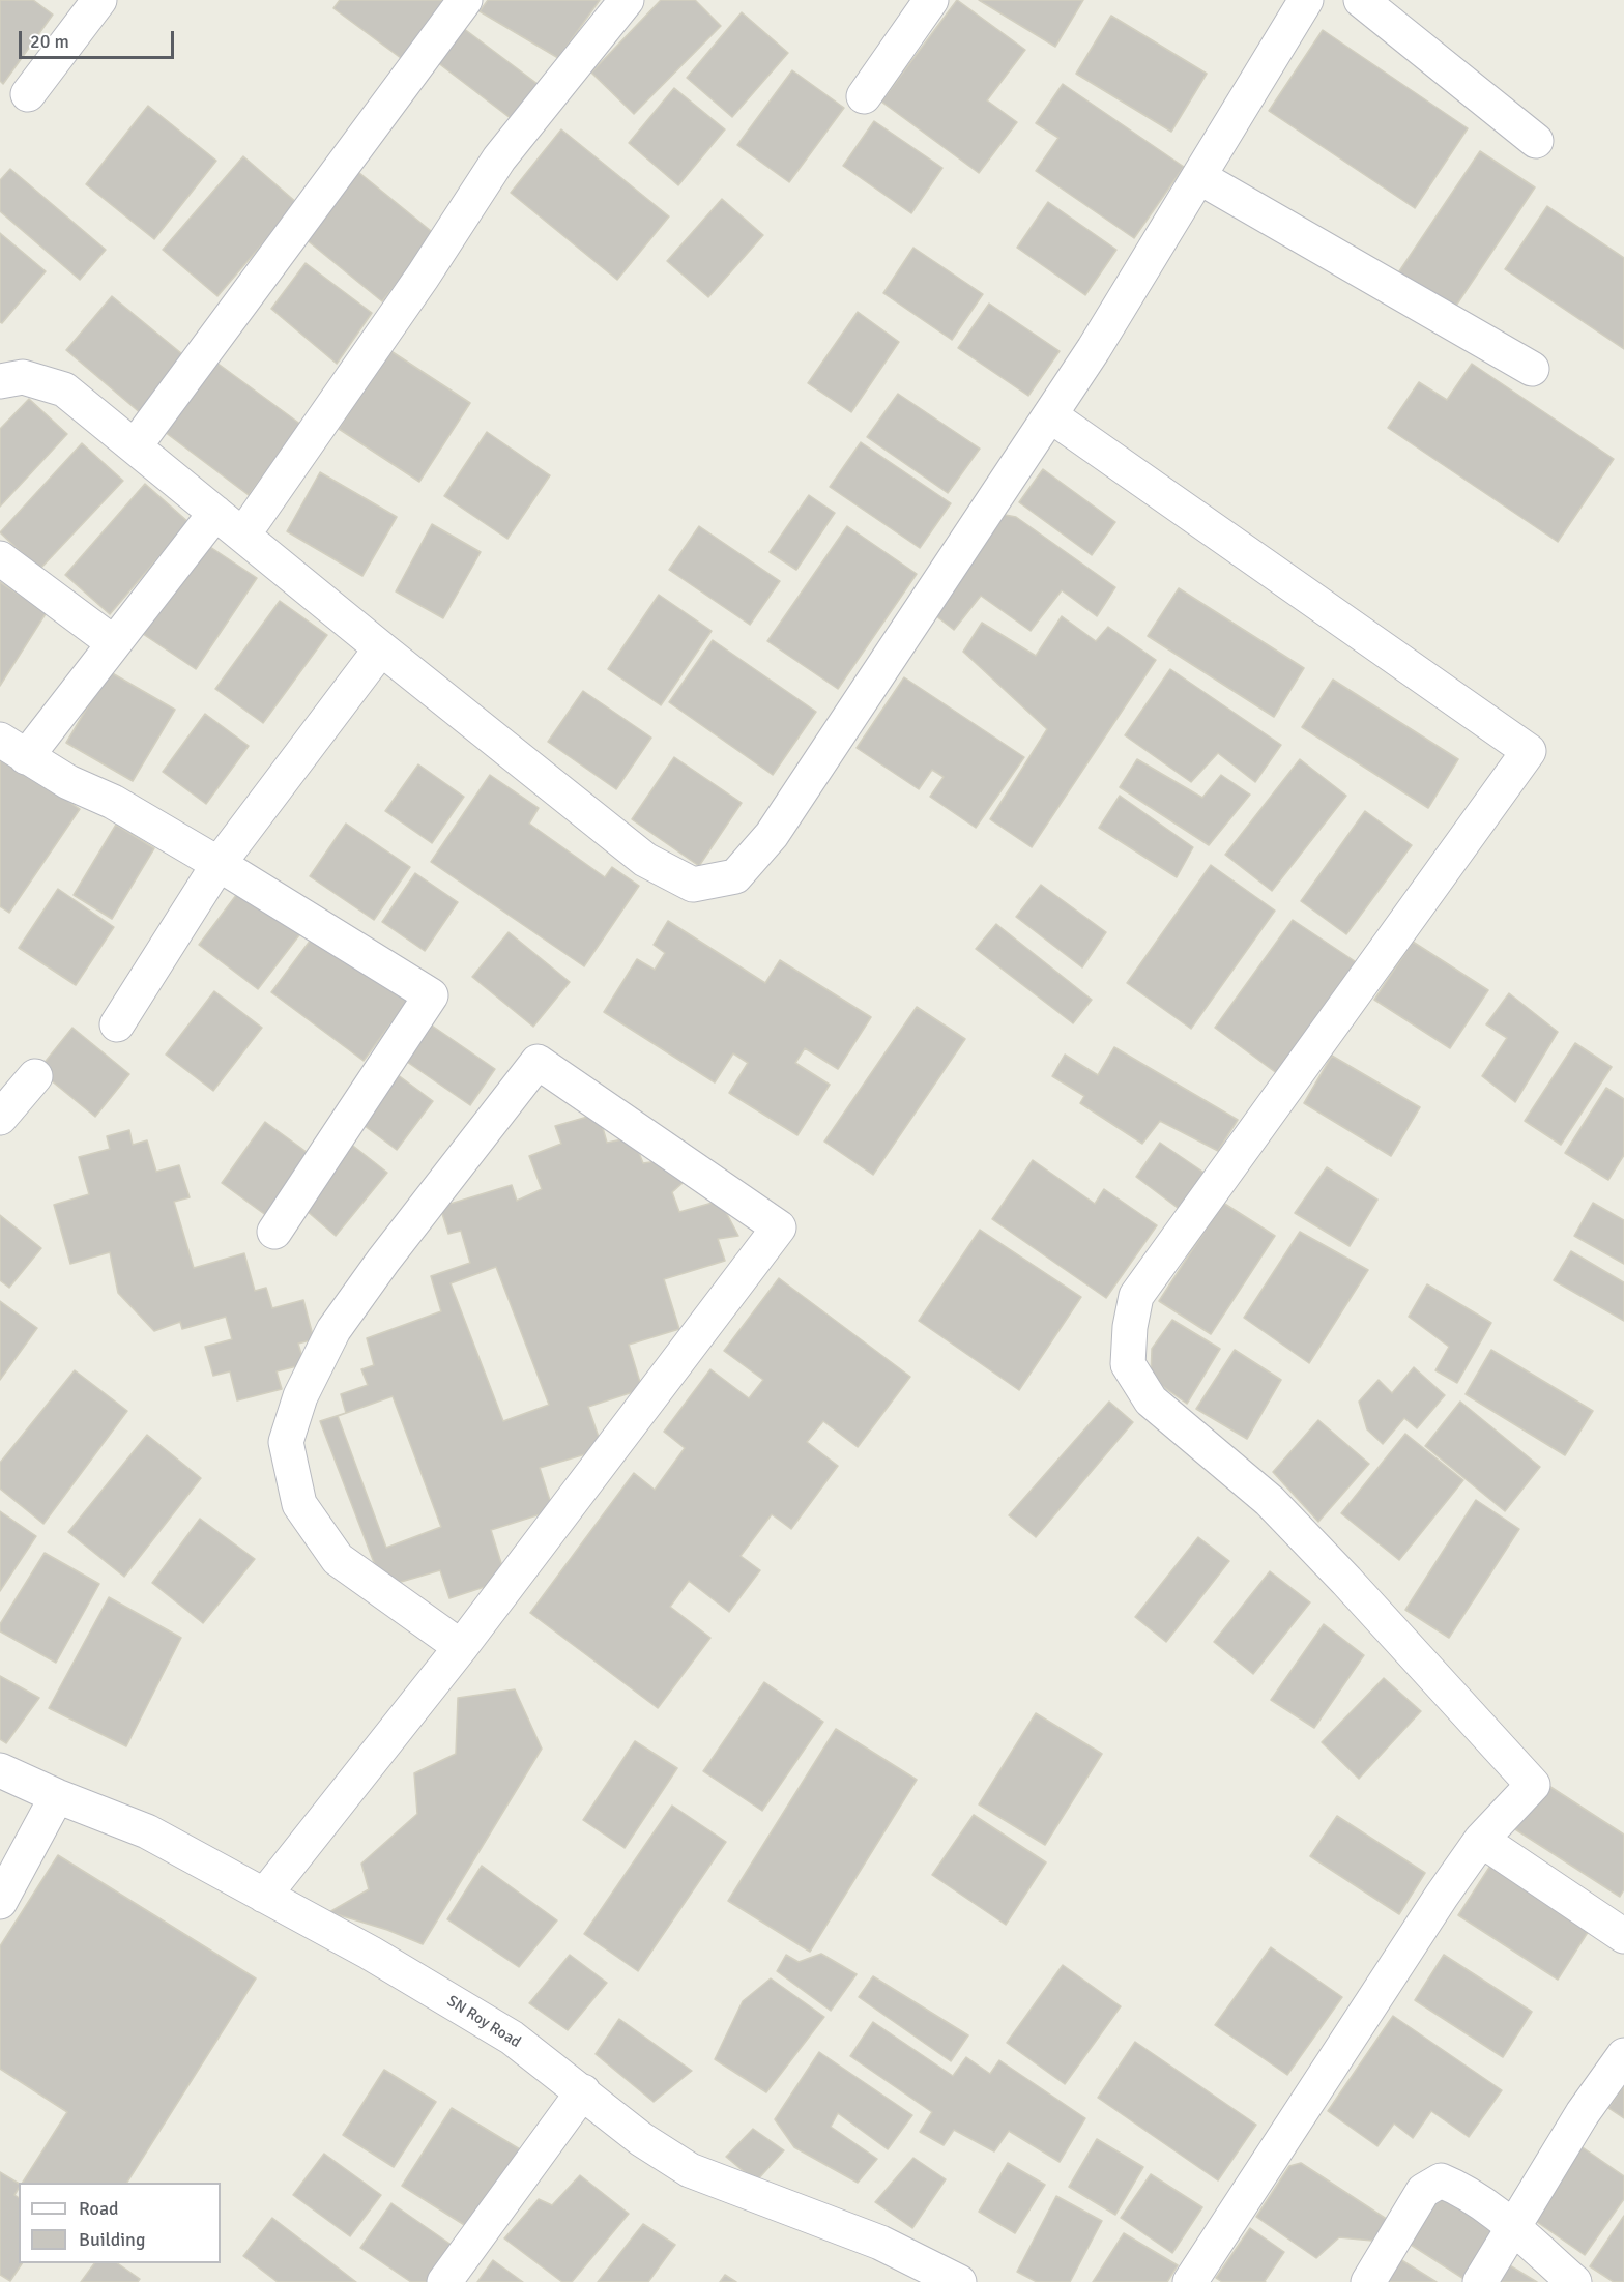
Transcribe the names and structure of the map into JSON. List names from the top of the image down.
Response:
{
  "streets": {
    "street": ["SN Roy Road"]
  },
  "legend": ["Road", "Building"],
  "scale_bar": "20 m"
}
